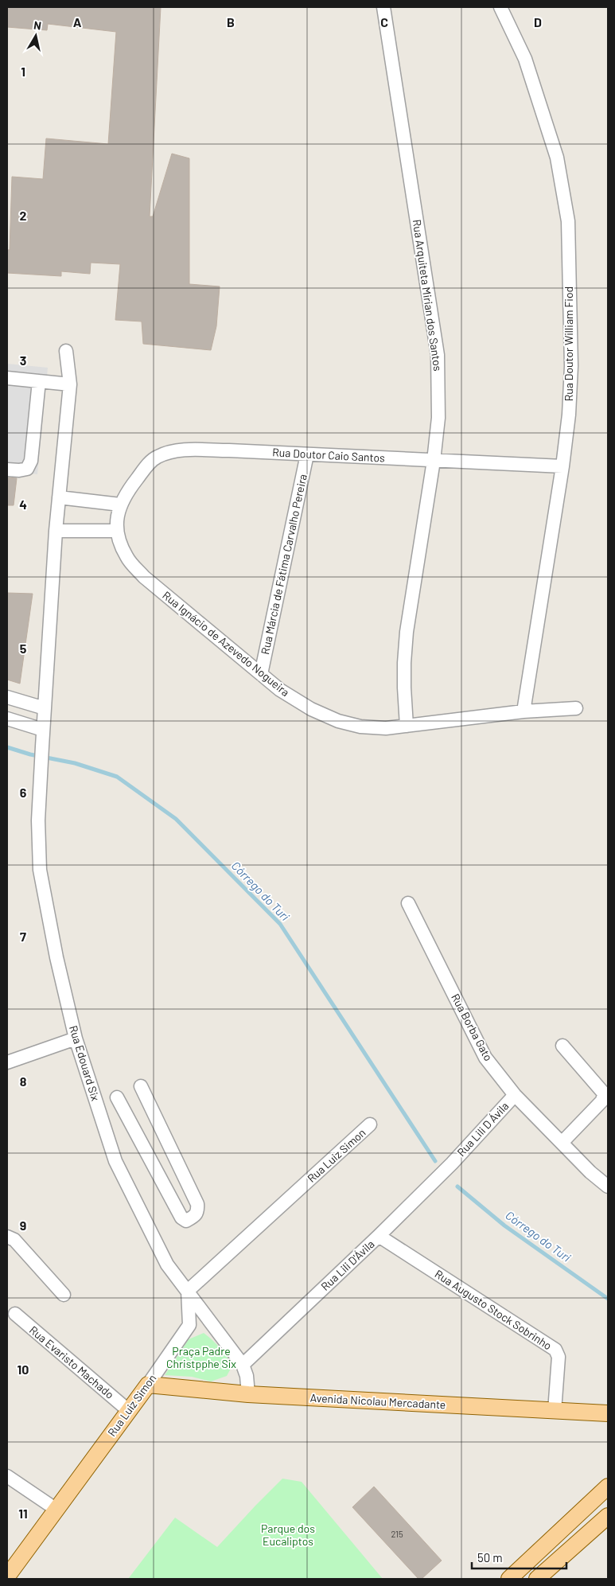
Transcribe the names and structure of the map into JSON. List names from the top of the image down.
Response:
{
  "streets": {
    "main road": ["Rua Luiz Simon", "Avenida Nicolau Mercadante"],
    "street": [
      "Rua Arquiteta Mirian dos Santos",
      "Rua Doutor William Fiod",
      "Rua Doutor Caio Santos",
      "Rua Márcia de Fátima Carvalho Pereira",
      "Rua Ignácio de Azevedo Nogueira",
      "Rua Borba Gato",
      "Rua Edouard Six",
      "Rua Lili D Ávila",
      "Rua Lili D'Ávila",
      "Rua Augusto Stock Sobrinho",
      "Rua Evaristo Machado"
    ]
  },
  "crossings": [
    ["Rua Arquiteta Mirian dos Santos", "Rua Doutor Caio Santos"],
    ["Rua Arquiteta Mirian dos Santos", "Rua Ignácio de Azevedo Nogueira"],
    ["Rua Doutor William Fiod", "Rua Doutor Caio Santos"],
    ["Rua Doutor William Fiod", "Rua Ignácio de Azevedo Nogueira"],
    ["Rua Doutor Caio Santos", "Rua Márcia de Fátima Carvalho Pereira"],
    ["Rua Doutor Caio Santos", "Rua Ignácio de Azevedo Nogueira"],
    ["Rua Márcia de Fátima Carvalho Pereira", "Rua Ignácio de Azevedo Nogueira"],
    ["Rua Borba Gato", "Rua Lili D Ávila"],
    ["Rua Edouard Six", "Rua Luiz Simon"],
    ["Rua Edouard Six", "Rua Lili D'Ávila"],
    ["Rua Lili D Ávila", "Rua Lili D'Ávila"],
    ["Rua Luiz Simon", "Rua Evaristo Machado"],
    ["Rua Luiz Simon", "Avenida Nicolau Mercadante"],
    ["Rua Lili D'Ávila", "Rua Augusto Stock Sobrinho"],
    ["Rua Augusto Stock Sobrinho", "Avenida Nicolau Mercadante"]
  ],
  "water": ["Córrego do Turi"],
  "parks": ["Praça Padre Christpphe Six", "Parque dos Eucaliptos"],
  "house_numbers": ["215"],
  "scale_bar": "50 m",
  "north": "top",
  "grid": {
    "columns": [
      "A",
      "B",
      "C",
      "D"
    ],
    "rows": [
      "1",
      "2",
      "3",
      "4",
      "5",
      "6",
      "7",
      "8",
      "9",
      "10",
      "11"
    ]
  }
}
